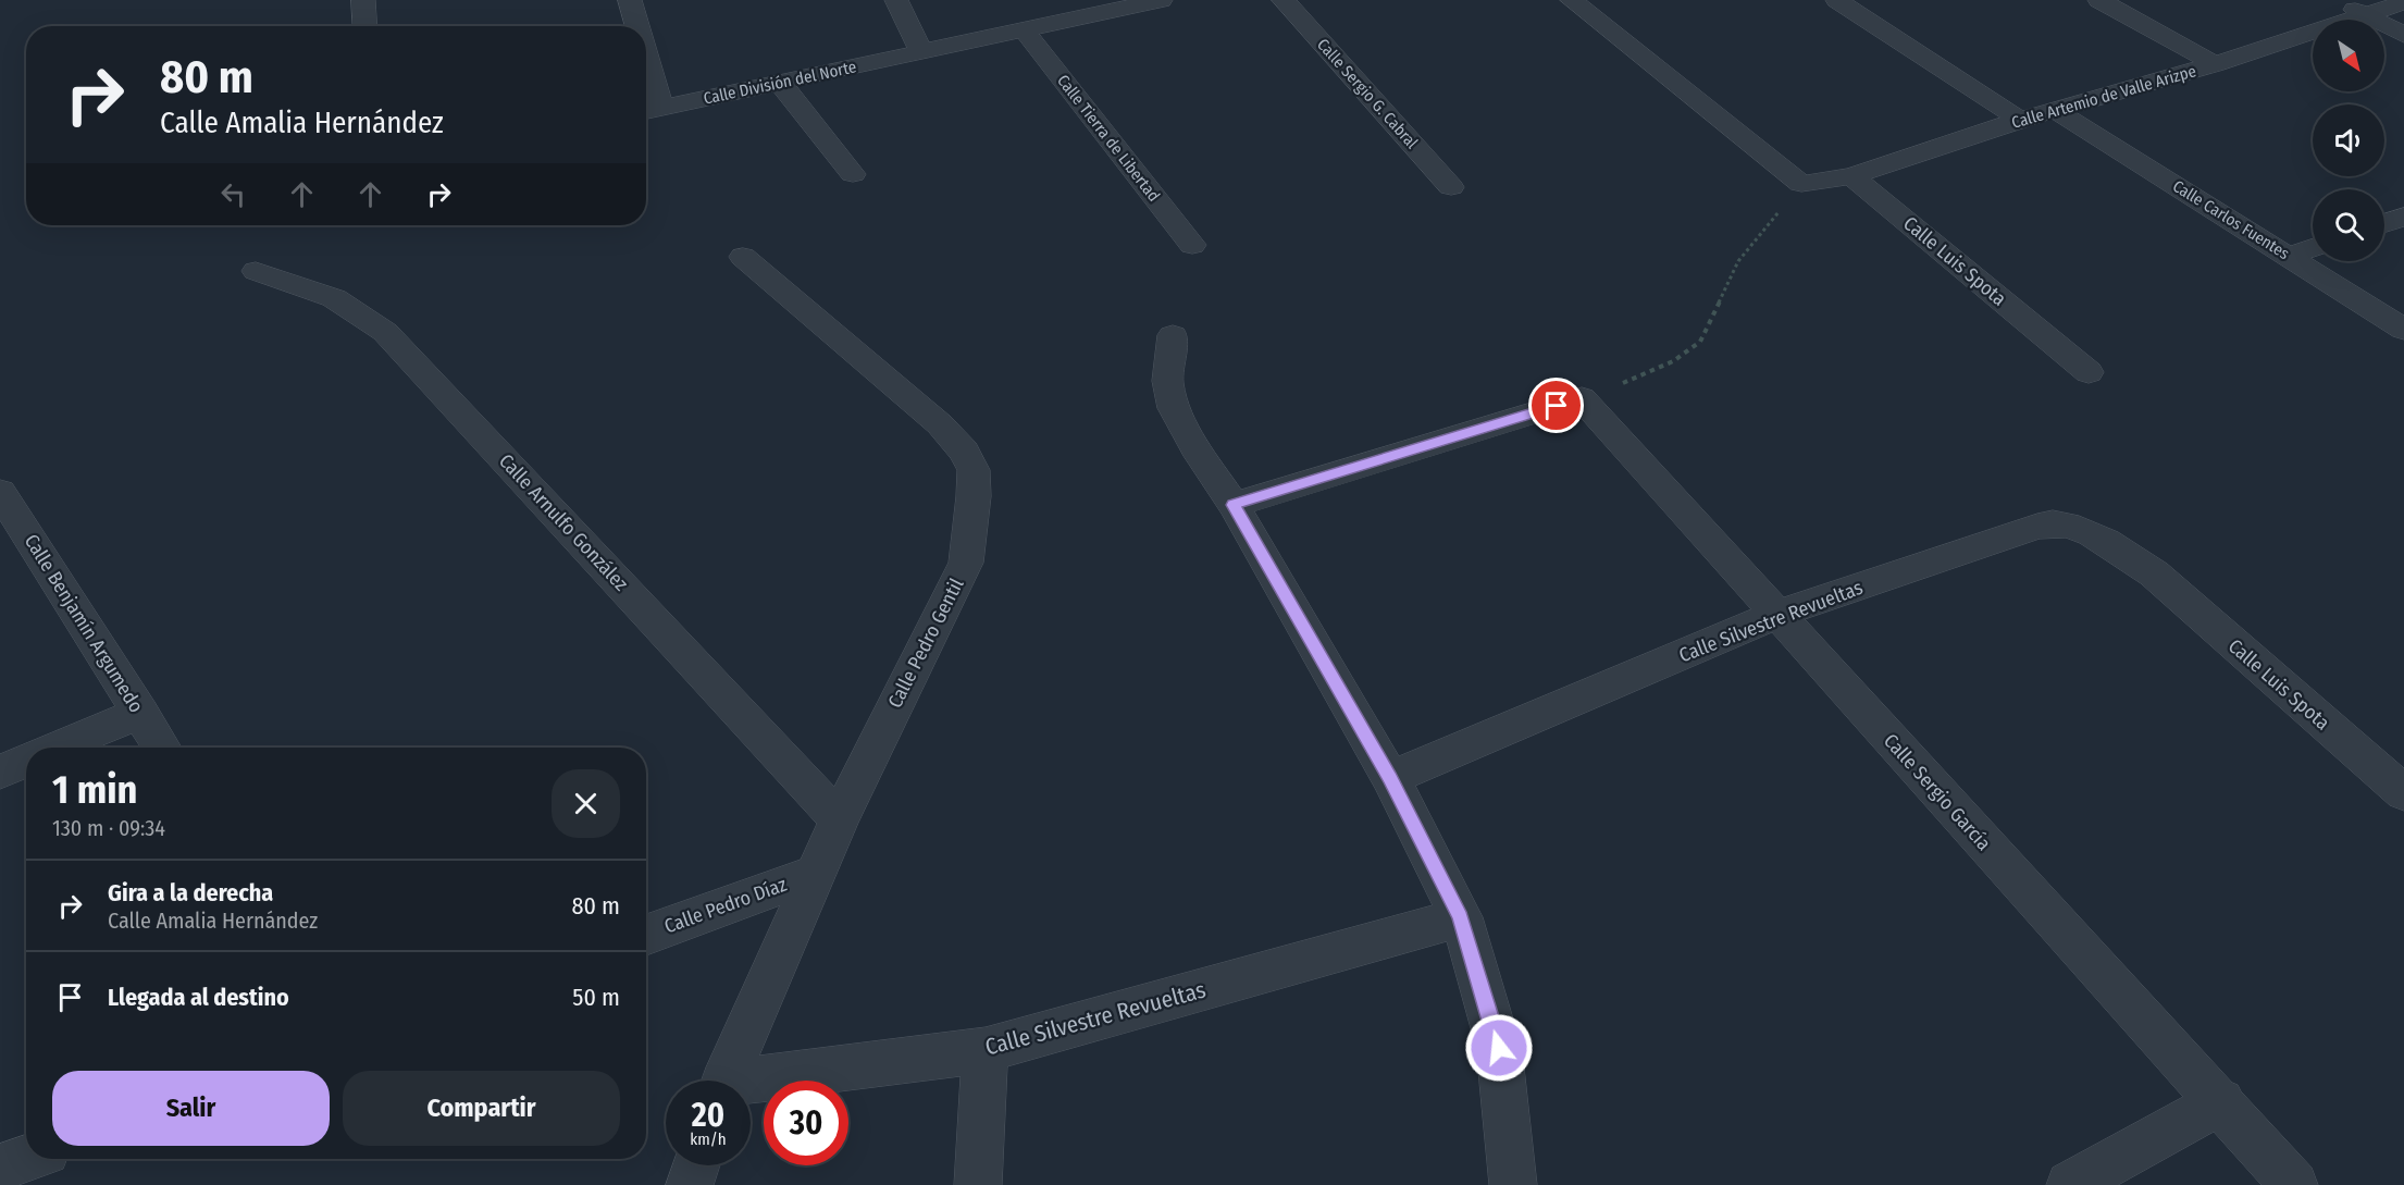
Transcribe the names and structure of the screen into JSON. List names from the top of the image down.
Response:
{
  "streets": {
    "street": [
      "Calle División del Norte",
      "Calle Sergio G. Cabral",
      "Calle Artemio de Valle Arizpe",
      "Calle Tierra de Libertad",
      "Calle Carlos Fuentes",
      "Calle Luis Spota",
      "Calle Arnulfo González",
      "Calle Silvestre Revueltas",
      "Calle Benjamín Argumedo",
      "Calle Pedro Gentil",
      "Calle Sergio García",
      "Calle Pedro Díaz"
    ]
  },
  "crossings": [
    ["Calle División del Norte", "Calle Tierra de Libertad"],
    ["Calle Artemio de Valle Arizpe", "Calle Carlos Fuentes"],
    ["Calle Artemio de Valle Arizpe", "Calle Luis Spota"],
    ["Calle Luis Spota", "Calle Silvestre Revueltas"],
    ["Calle Arnulfo González", "Calle Pedro Gentil"],
    ["Calle Silvestre Revueltas", "Calle Sergio García"],
    ["Calle Pedro Gentil", "Calle Pedro Díaz"]
  ],
  "north": "bottom right",
  "page": {
    "turn": ["80 m", "Calle Amalia Hernández"],
    "heading": ["1 min", "130 m · 09:34"],
    "list": [
      {
        "name": "Gira a la derecha",
        "note": "Calle Amalia Hernández",
        "value": "80 m"
      },
      {
        "name": "Llegada al destino",
        "value": "50 m"
      }
    ],
    "buttons": ["Salir", "Compartir"],
    "speed": "20 km/h",
    "limit": "30"
  }
}
